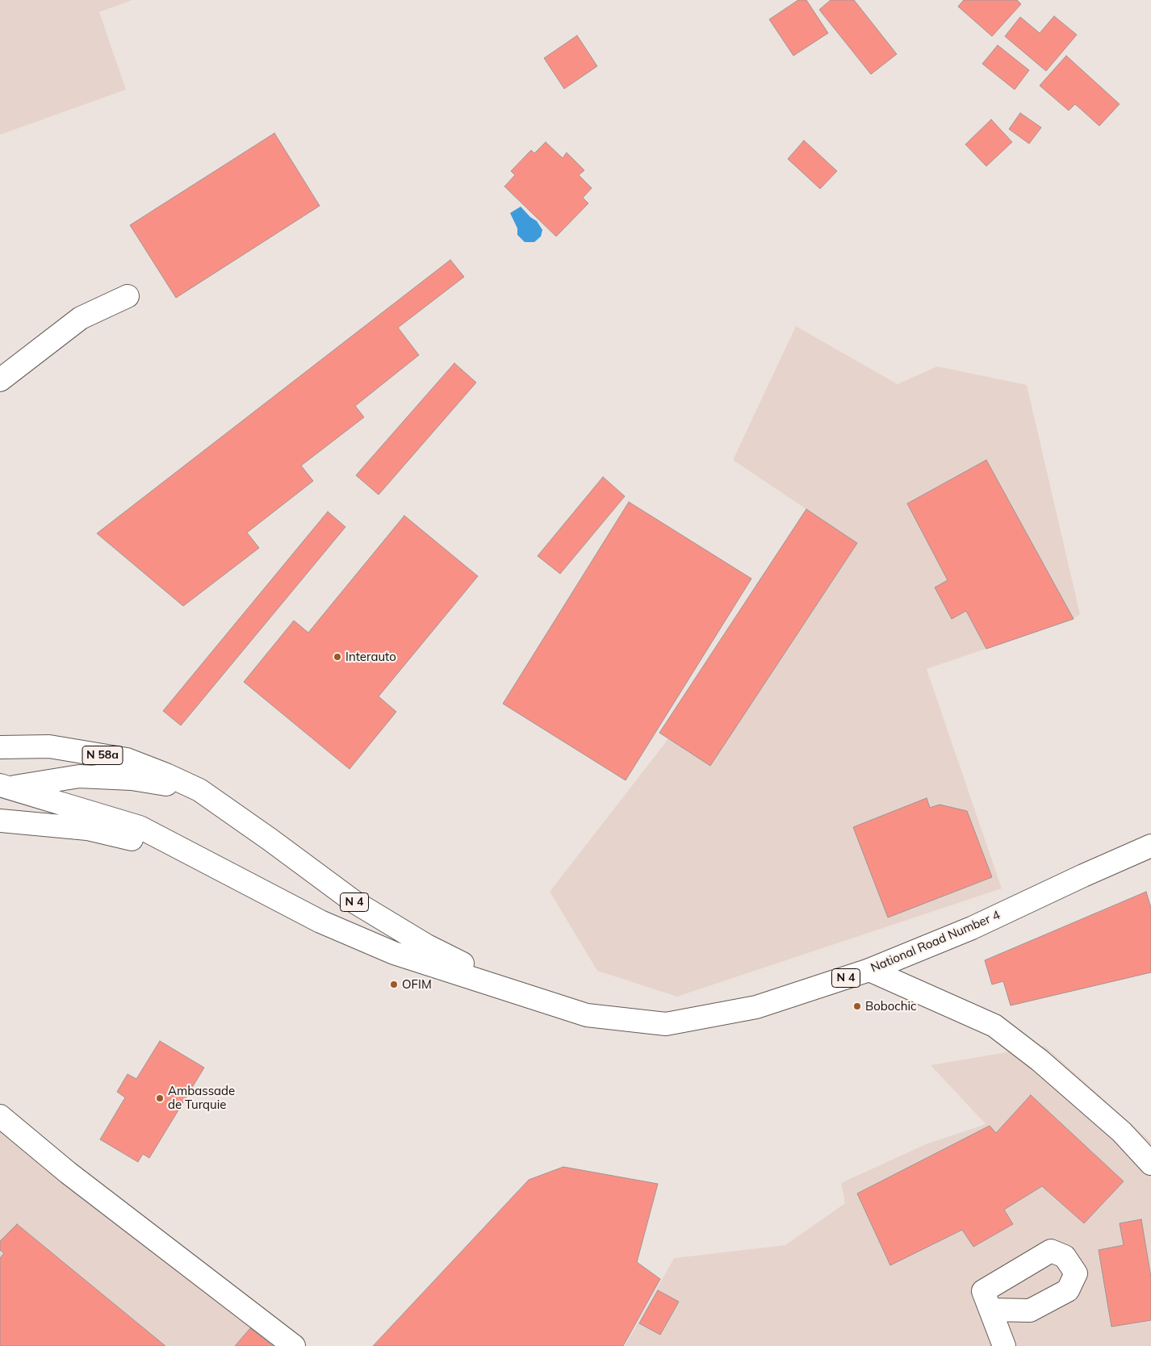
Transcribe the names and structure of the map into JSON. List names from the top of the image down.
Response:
{
  "streets": {
    "main road": ["N 58a", "N 4", "National Road Number 4"]
  },
  "crossings": [
    ["N 58a", "N 4"],
    ["N 4", "National Road Number 4"]
  ],
  "places": [
    "Interauto",
    "OFIM",
    "Bobochic",
    "Ambassade de Turquie"
  ]
}
